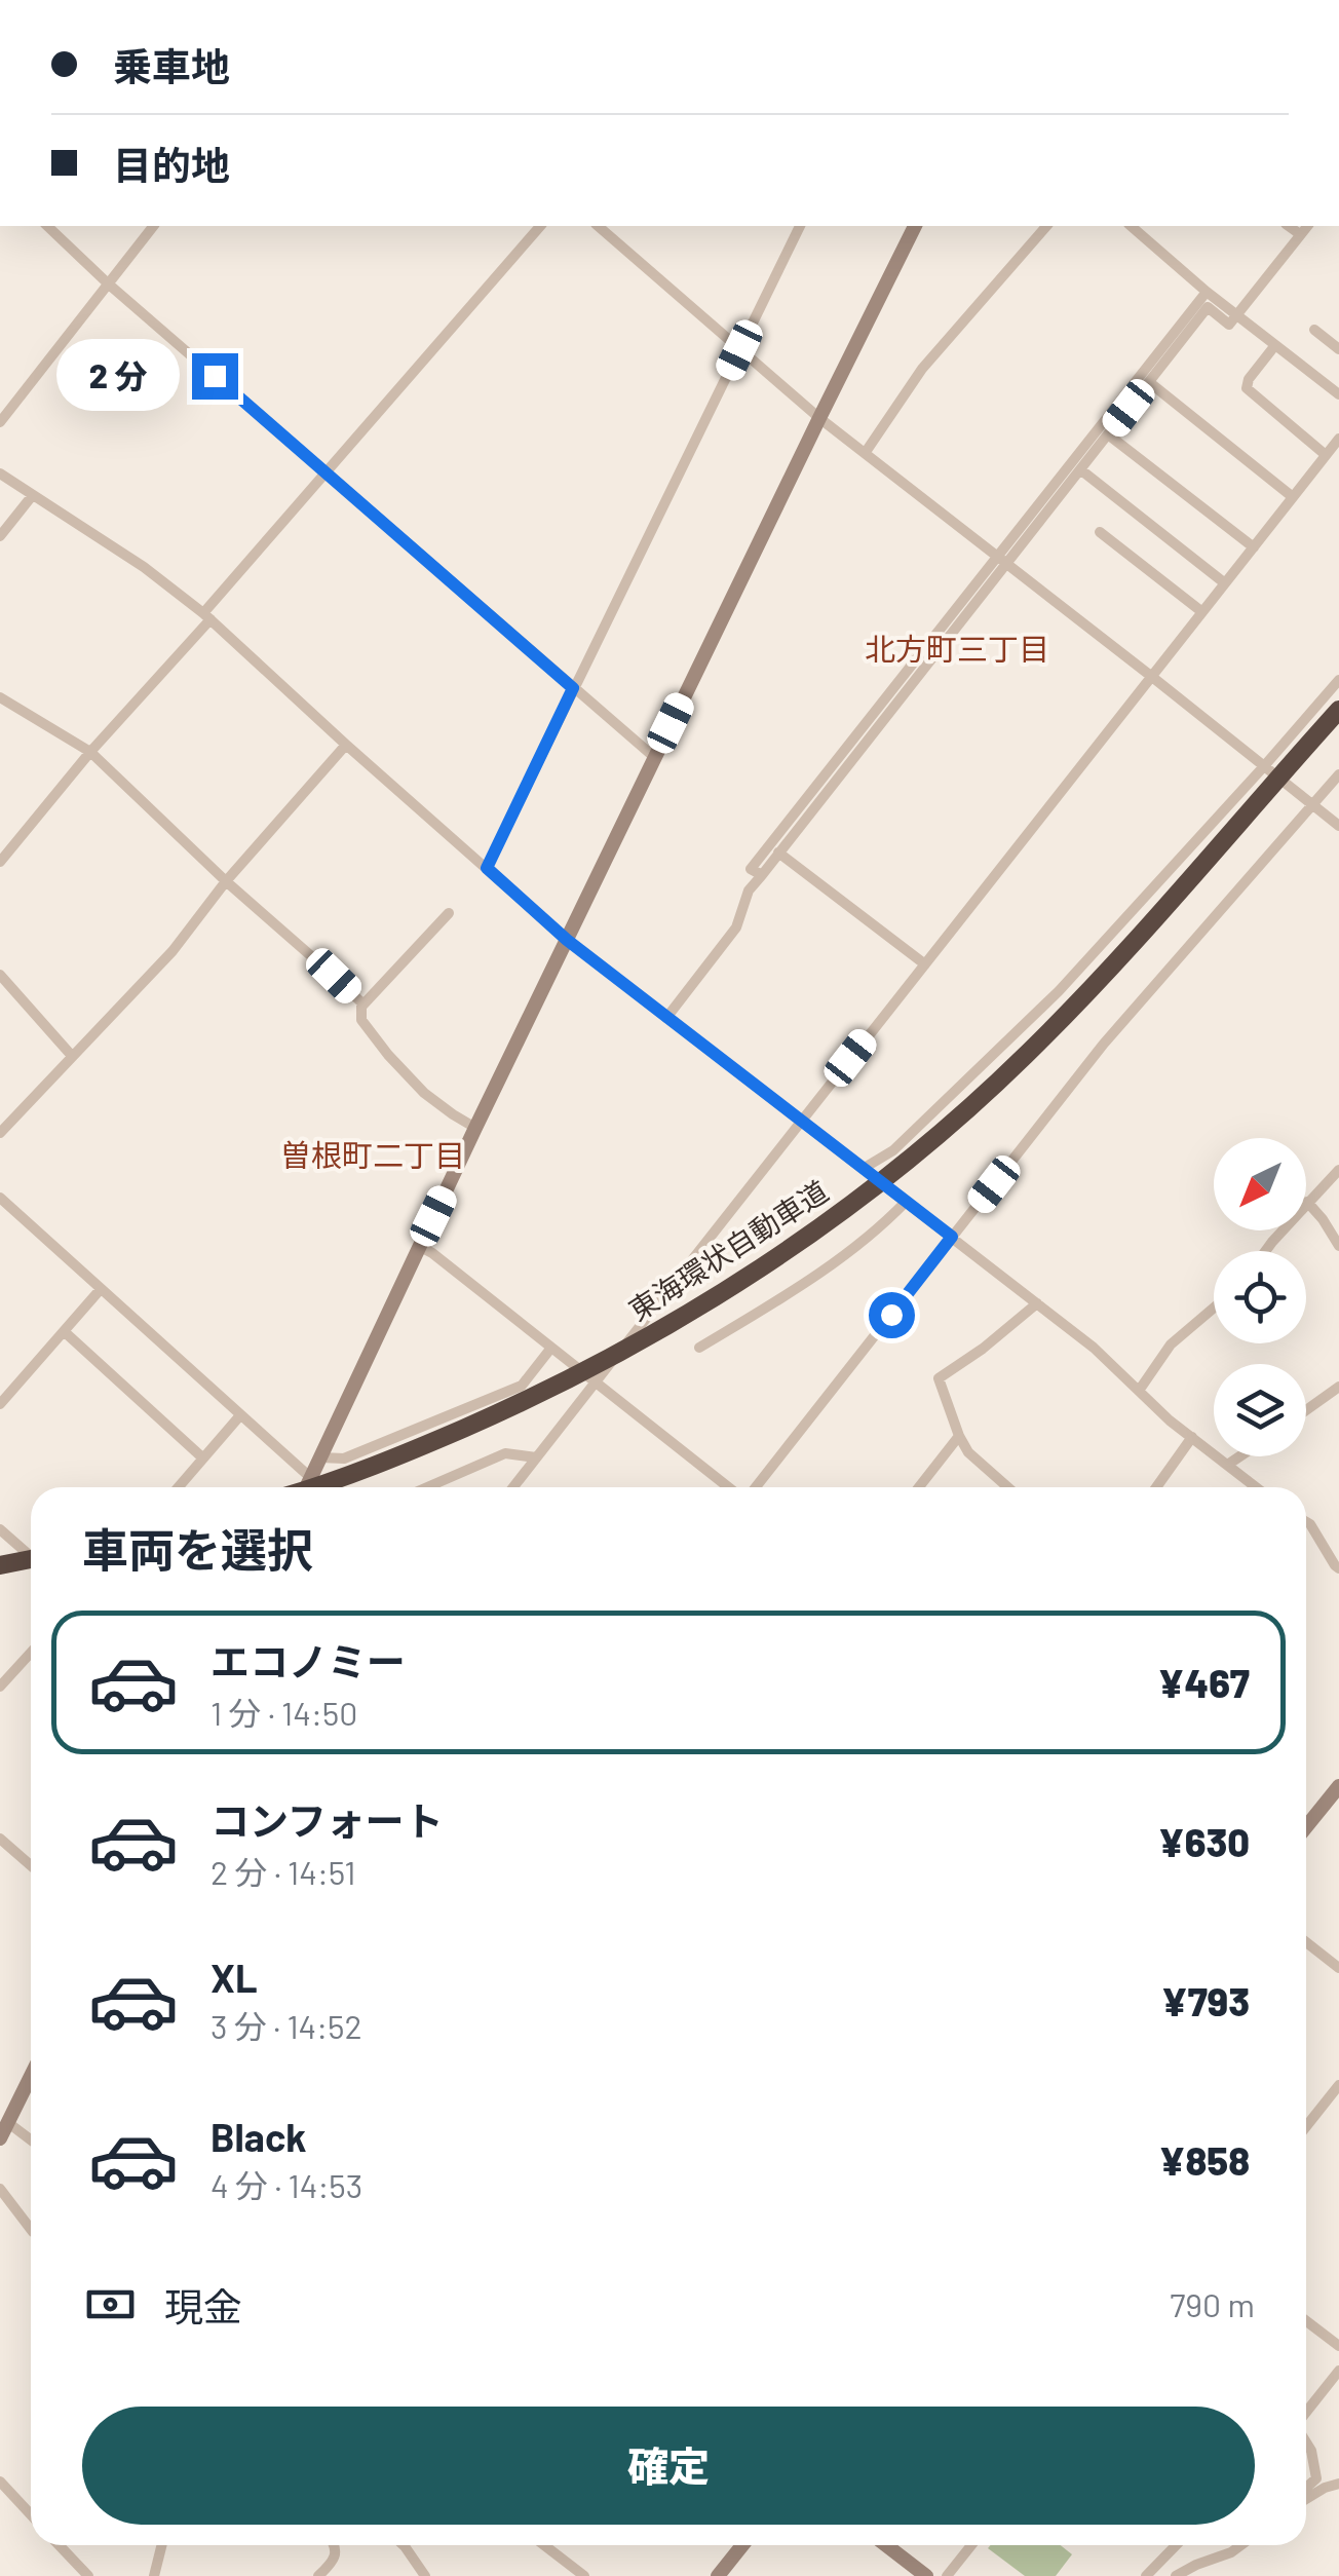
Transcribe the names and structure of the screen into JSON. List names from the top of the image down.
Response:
{
  "streets": {
    "highway": ["東海環状自動車道"]
  },
  "districts": ["北方町三丁目", "曽根町二丁目"],
  "north": "bottom left",
  "page": {
    "banner": ["乗車地", "目的地"],
    "bubble": "2 分",
    "heading": "車両を選択",
    "list": [
      {
        "name": "エコノミー",
        "note": "1 分 · 14:50",
        "value": "¥467"
      },
      {
        "name": "コンフォート",
        "note": "2 分 · 14:51",
        "value": "¥630"
      },
      {
        "name": "XL",
        "note": "3 分 · 14:52",
        "value": "¥793"
      },
      {
        "name": "Black",
        "note": "4 分 · 14:53",
        "value": "¥858"
      }
    ],
    "pay": ["現金", "790 m"],
    "buttons": "確定"
  }
}
